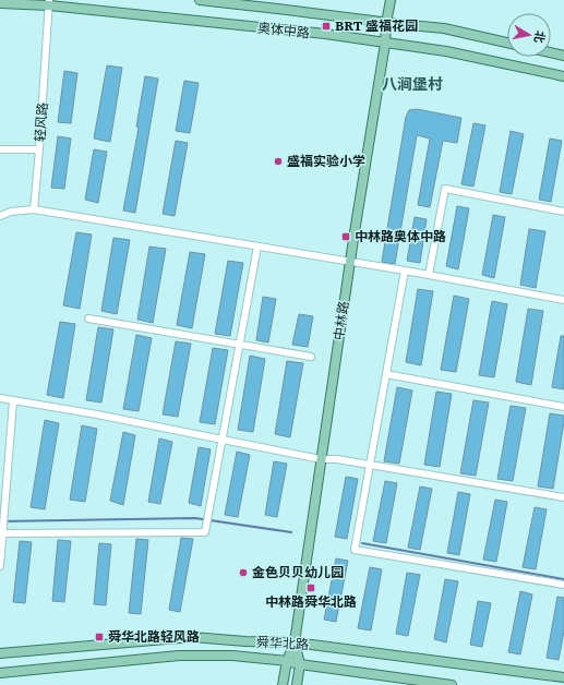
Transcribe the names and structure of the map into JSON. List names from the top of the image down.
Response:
{
  "streets": {
    "main road": ["奥体中路", "中林路", "舜华北路"],
    "street": ["轻风路"]
  },
  "crossings": [
    ["奥体中路", "轻风路"],
    ["奥体中路", "中林路"],
    ["中林路", "舜华北路"]
  ],
  "districts": ["八涧堡村"],
  "places": {
    "transit": [
      "BRT 盛福花园",
      "中林路奥体中路",
      "中林路舜华北路",
      "舜华北路轻风路"
    ],
    "other": ["盛福实验小学", "金色贝贝幼儿园"]
  },
  "north": "right"
}
